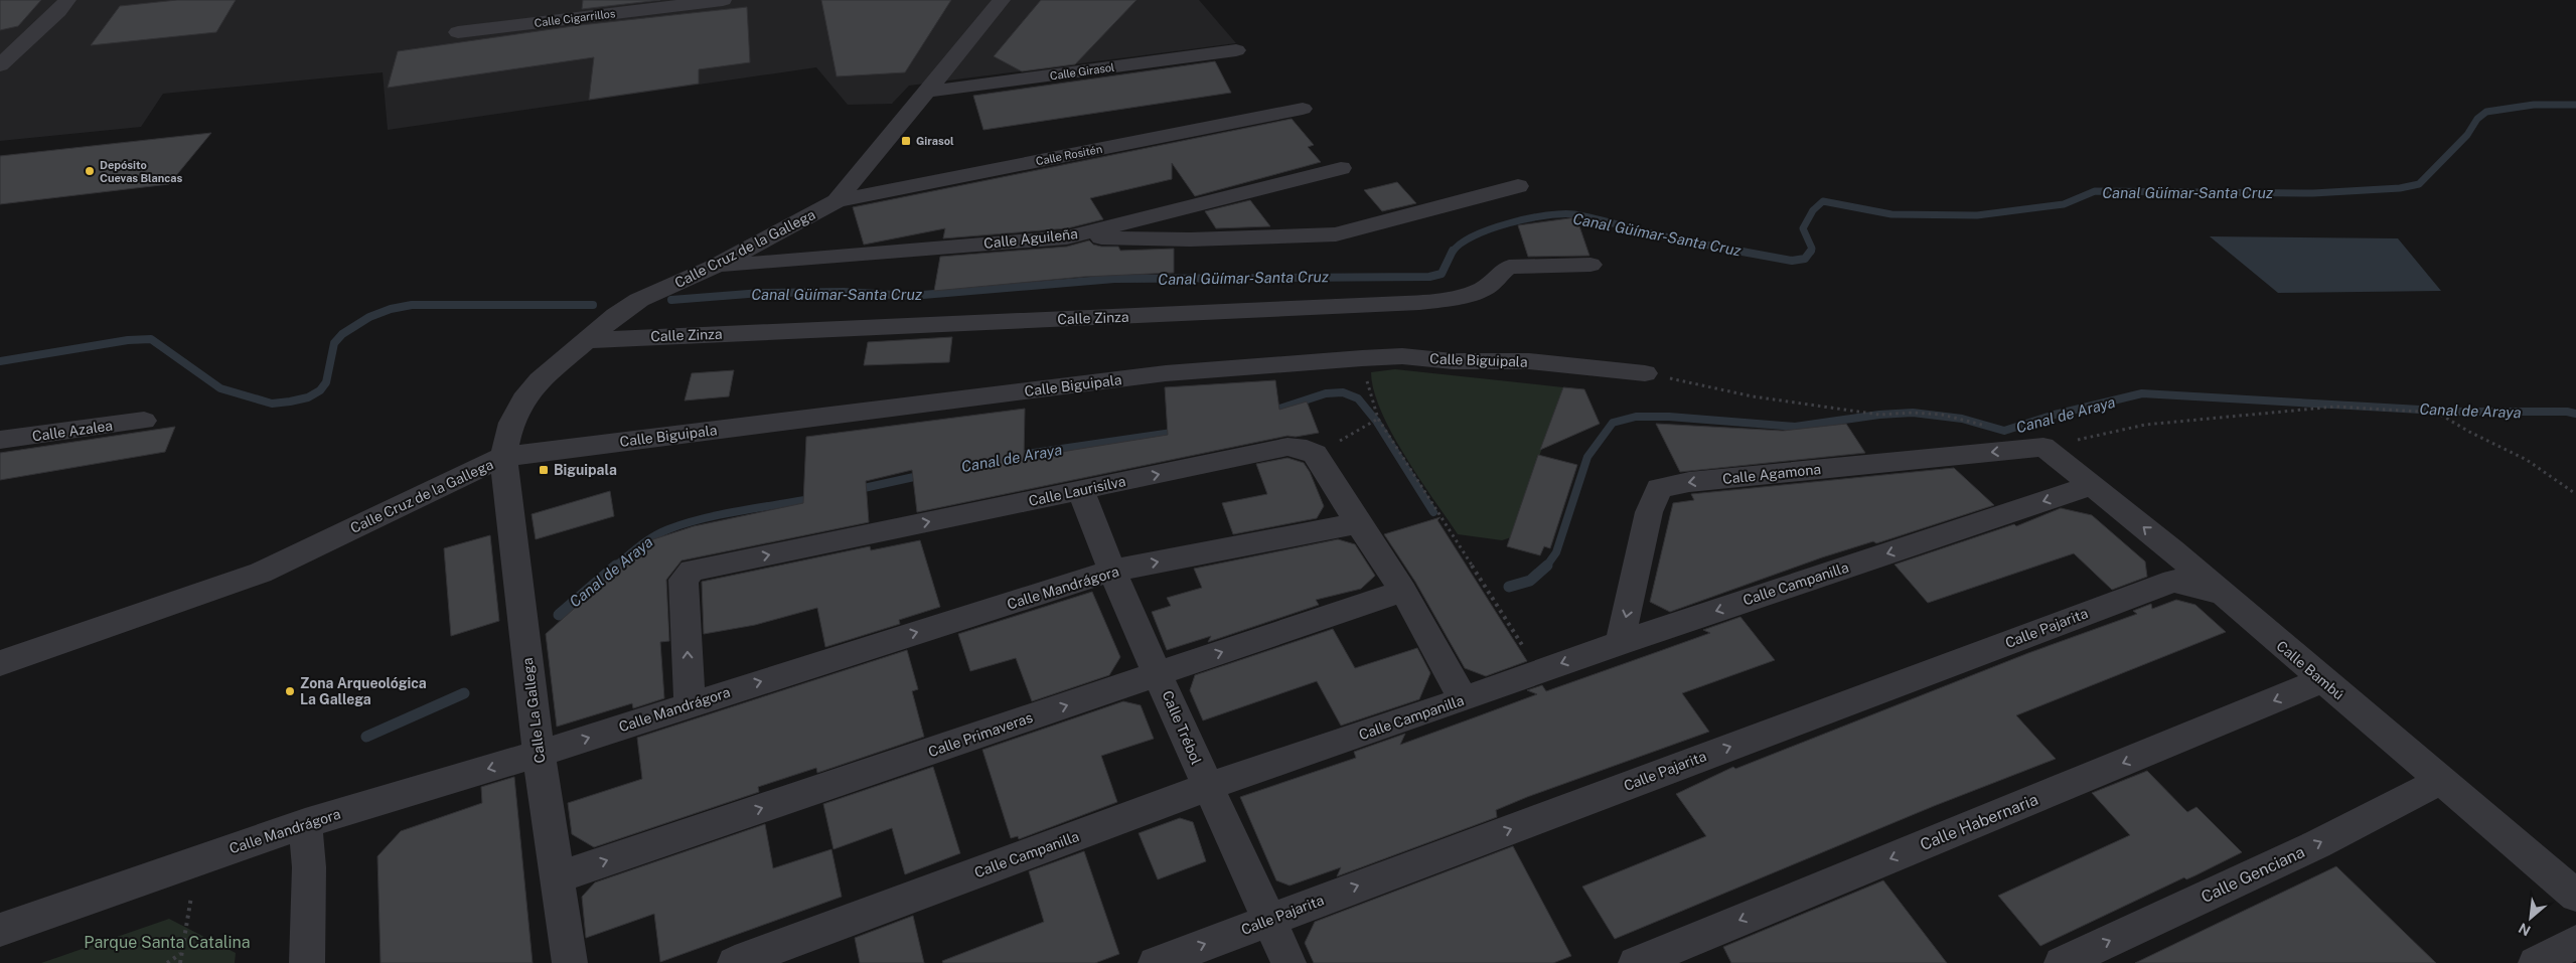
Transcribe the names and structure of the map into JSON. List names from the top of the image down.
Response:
{
  "streets": {
    "street": [
      "Calle Cigarrillos",
      "Calle Girasol",
      "Calle Rositén",
      "Calle Aguileña",
      "Calle Cruz de la Gallega",
      "Calle Zinza",
      "Calle Biguipala",
      "Calle Azalea",
      "Calle Agamona",
      "Calle Laurisilva",
      "Calle Campanilla",
      "Calle Mandrágora",
      "Calle Pajarita",
      "Calle Bambú",
      "Calle La Gallega",
      "Calle Trébol",
      "Calle Primaveras",
      "Calle Habernaria",
      "Calle Genciana"
    ]
  },
  "crossings": [
    ["Calle Girasol", "Calle Cruz de la Gallega"],
    ["Calle Rositén", "Calle Cruz de la Gallega"],
    ["Calle Aguileña", "Calle Cruz de la Gallega"],
    ["Calle Cruz de la Gallega", "Calle Zinza"],
    ["Calle Cruz de la Gallega", "Calle Biguipala"],
    ["Calle Cruz de la Gallega", "Calle La Gallega"],
    ["Calle Biguipala", "Calle La Gallega"],
    ["Calle Agamona", "Calle Campanilla"],
    ["Calle Laurisilva", "Calle Mandrágora"],
    ["Calle Laurisilva", "Calle Trébol"],
    ["Calle Campanilla", "Calle Trébol"],
    ["Calle Mandrágora", "Calle La Gallega"],
    ["Calle Mandrágora", "Calle Trébol"],
    ["Calle Pajarita", "Calle Bambú"],
    ["Calle Pajarita", "Calle Trébol"],
    ["Calle Bambú", "Calle Habernaria"],
    ["Calle Bambú", "Calle Genciana"],
    ["Calle La Gallega", "Calle Primaveras"],
    ["Calle Trébol", "Calle Primaveras"]
  ],
  "one_way": [
    "Calle Agamona",
    "Calle Campanilla",
    "Calle Pajarita",
    "Calle Primaveras",
    "Calle Habernaria",
    "Calle Genciana"
  ],
  "water": ["Canal Güímar-Santa Cruz", "Canal de Araya"],
  "parks": ["Parque Santa Catalina"],
  "places": {
    "transit": ["Girasol", "Biguipala"],
    "other": ["Depósito Cuevas Blancas", "Zona Arqueológica La Gallega"]
  },
  "north": "bottom left"
}
